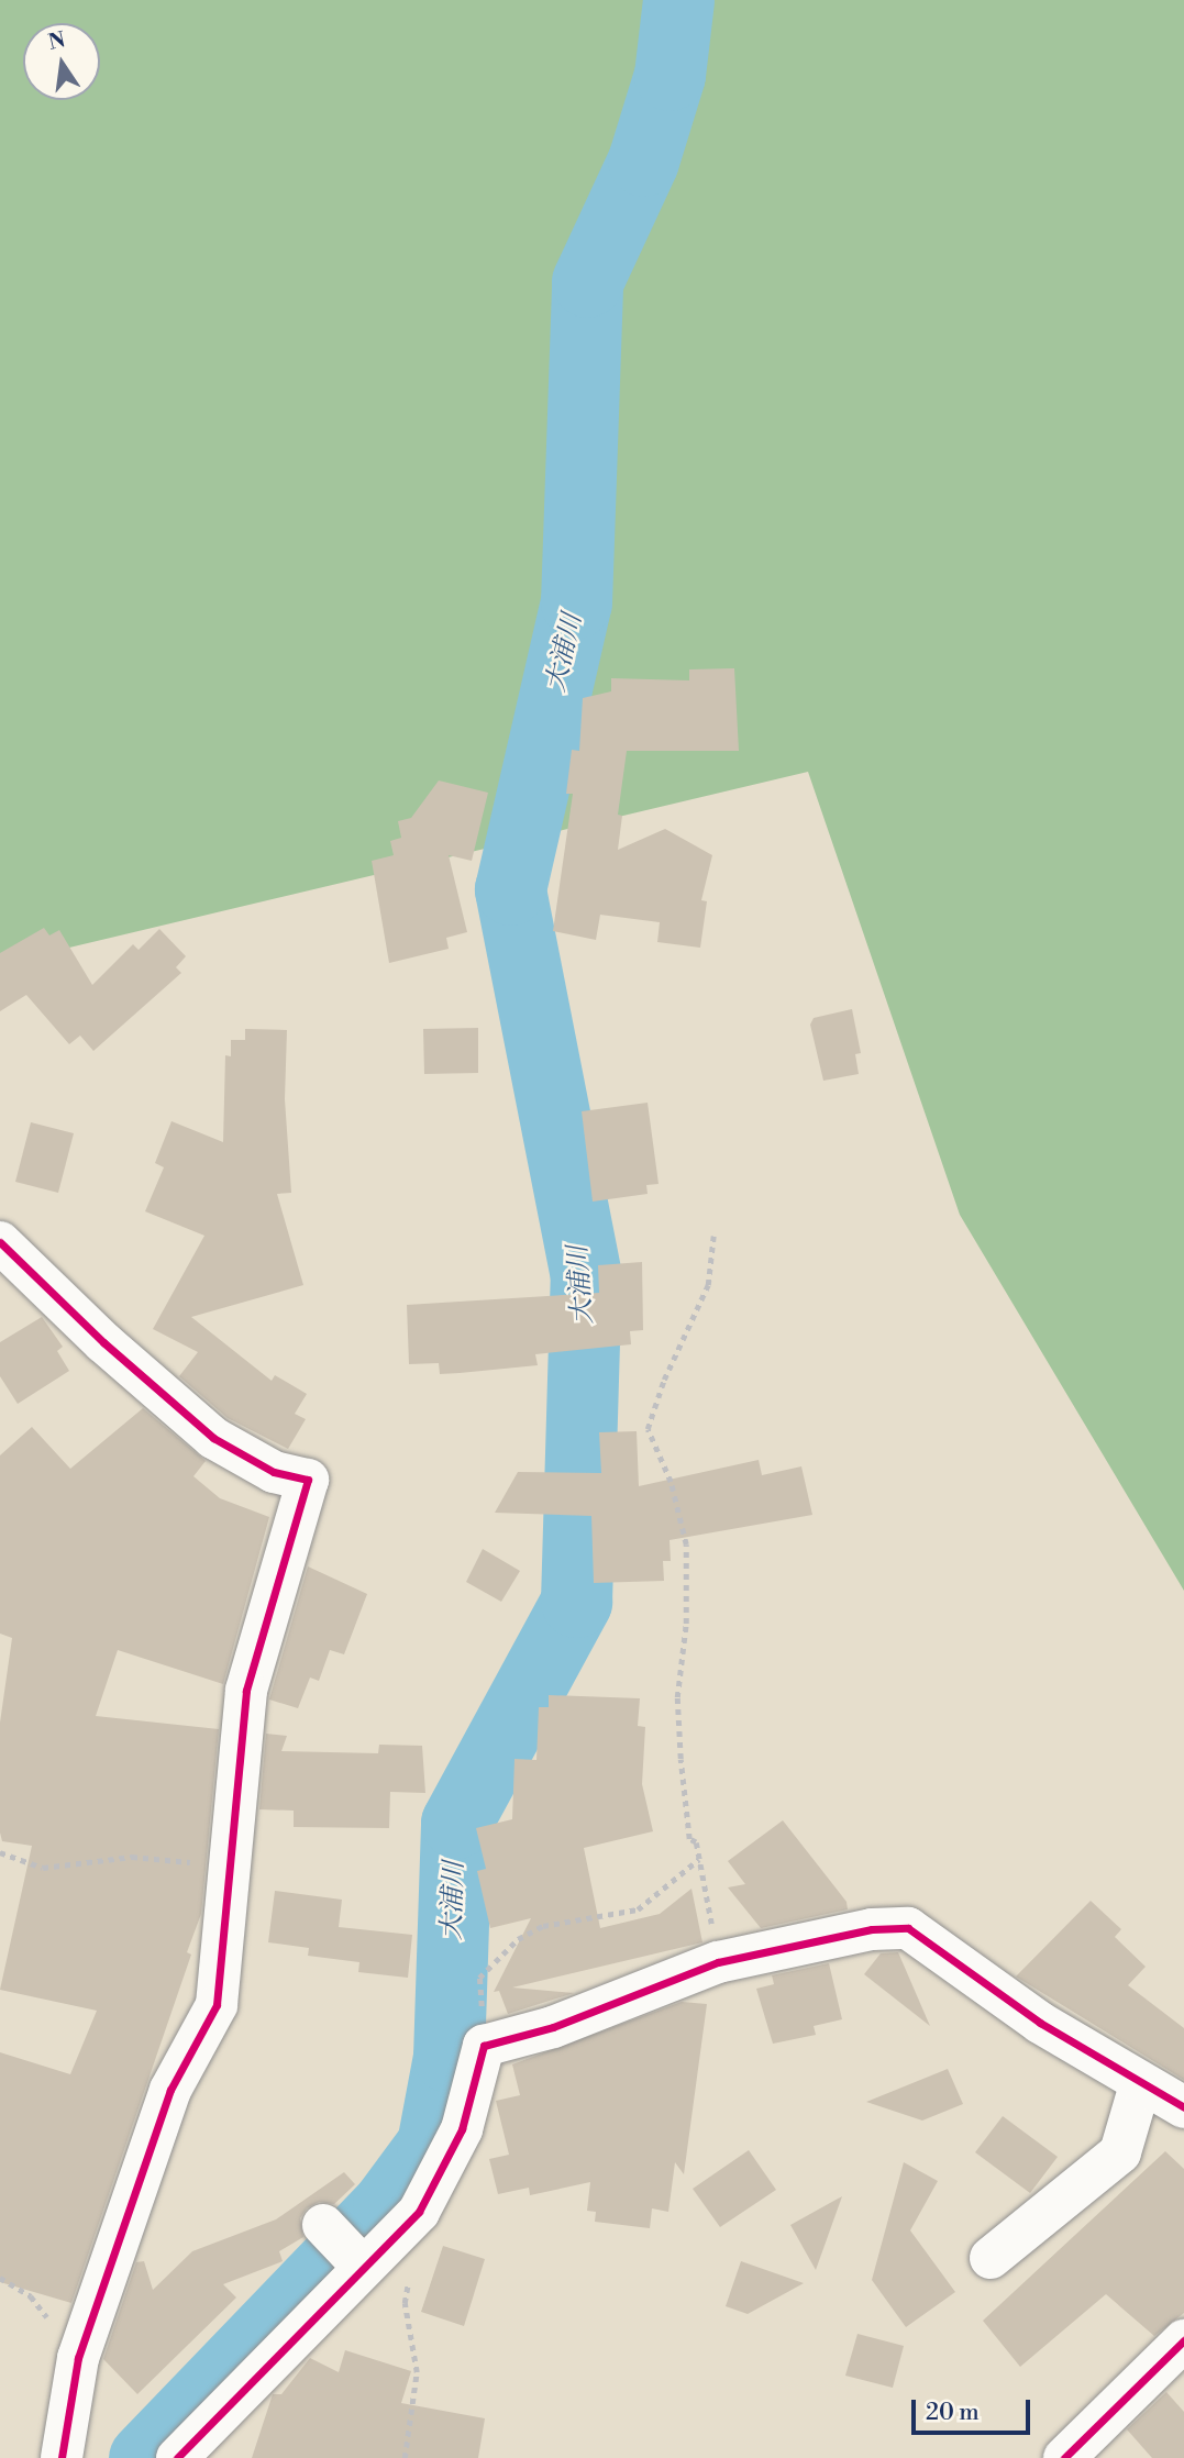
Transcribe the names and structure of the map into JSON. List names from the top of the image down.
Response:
{
  "water": ["大浦川"],
  "scale_bar": "20 m",
  "north": "top"
}
